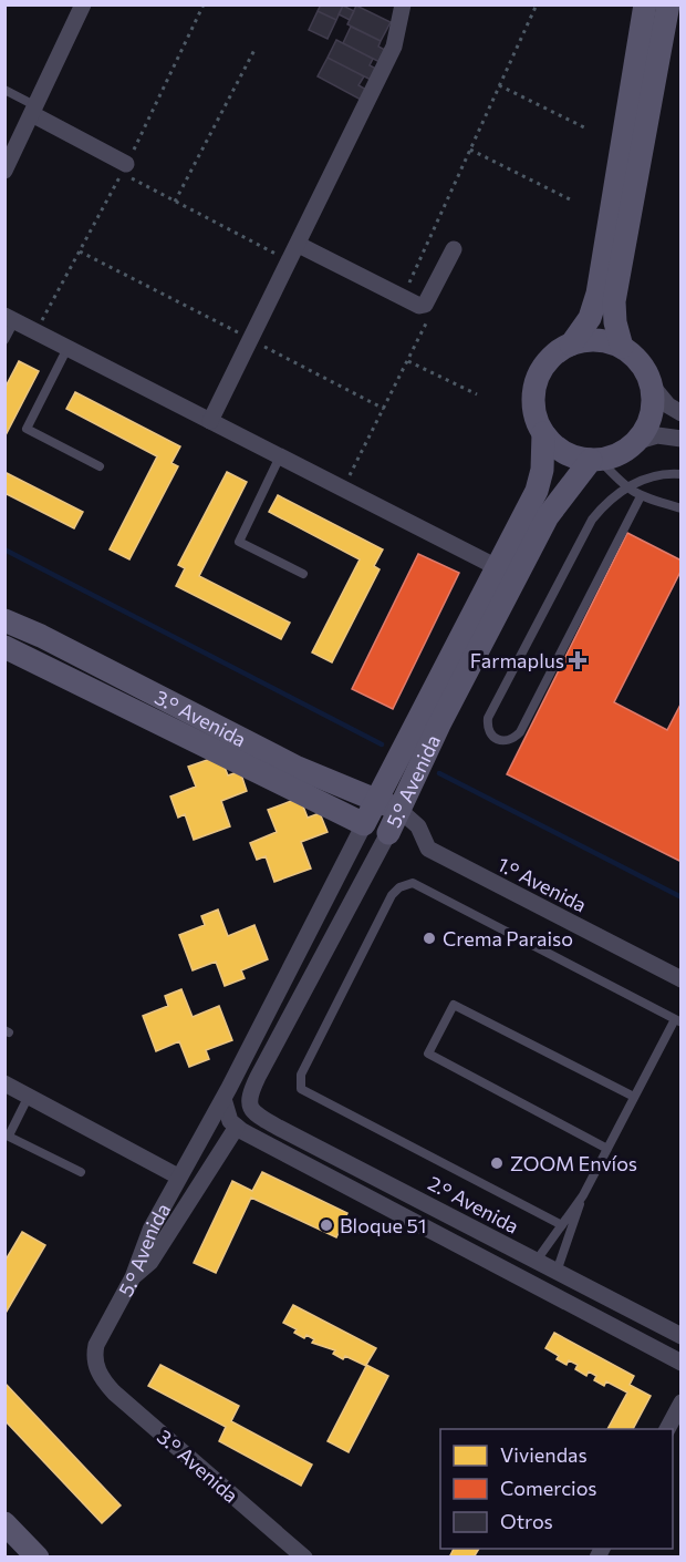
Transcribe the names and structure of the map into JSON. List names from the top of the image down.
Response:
{
  "streets": {
    "street": [
      "3.° Avenida",
      "5.° Avenida",
      "1.° Avenida",
      "2.° Avenida"
    ]
  },
  "crossings": [
    ["3.° Avenida", "5.° Avenida"],
    ["3.° Avenida", "1.° Avenida"],
    ["5.° Avenida", "1.° Avenida"],
    ["5.° Avenida", "2.° Avenida"]
  ],
  "places": {
    "health": ["Farmaplus"],
    "other": ["Crema Paraiso", "ZOOM Envíos", "Bloque 51"]
  },
  "legend": ["Viviendas", "Comercios", "Otros"]
}
